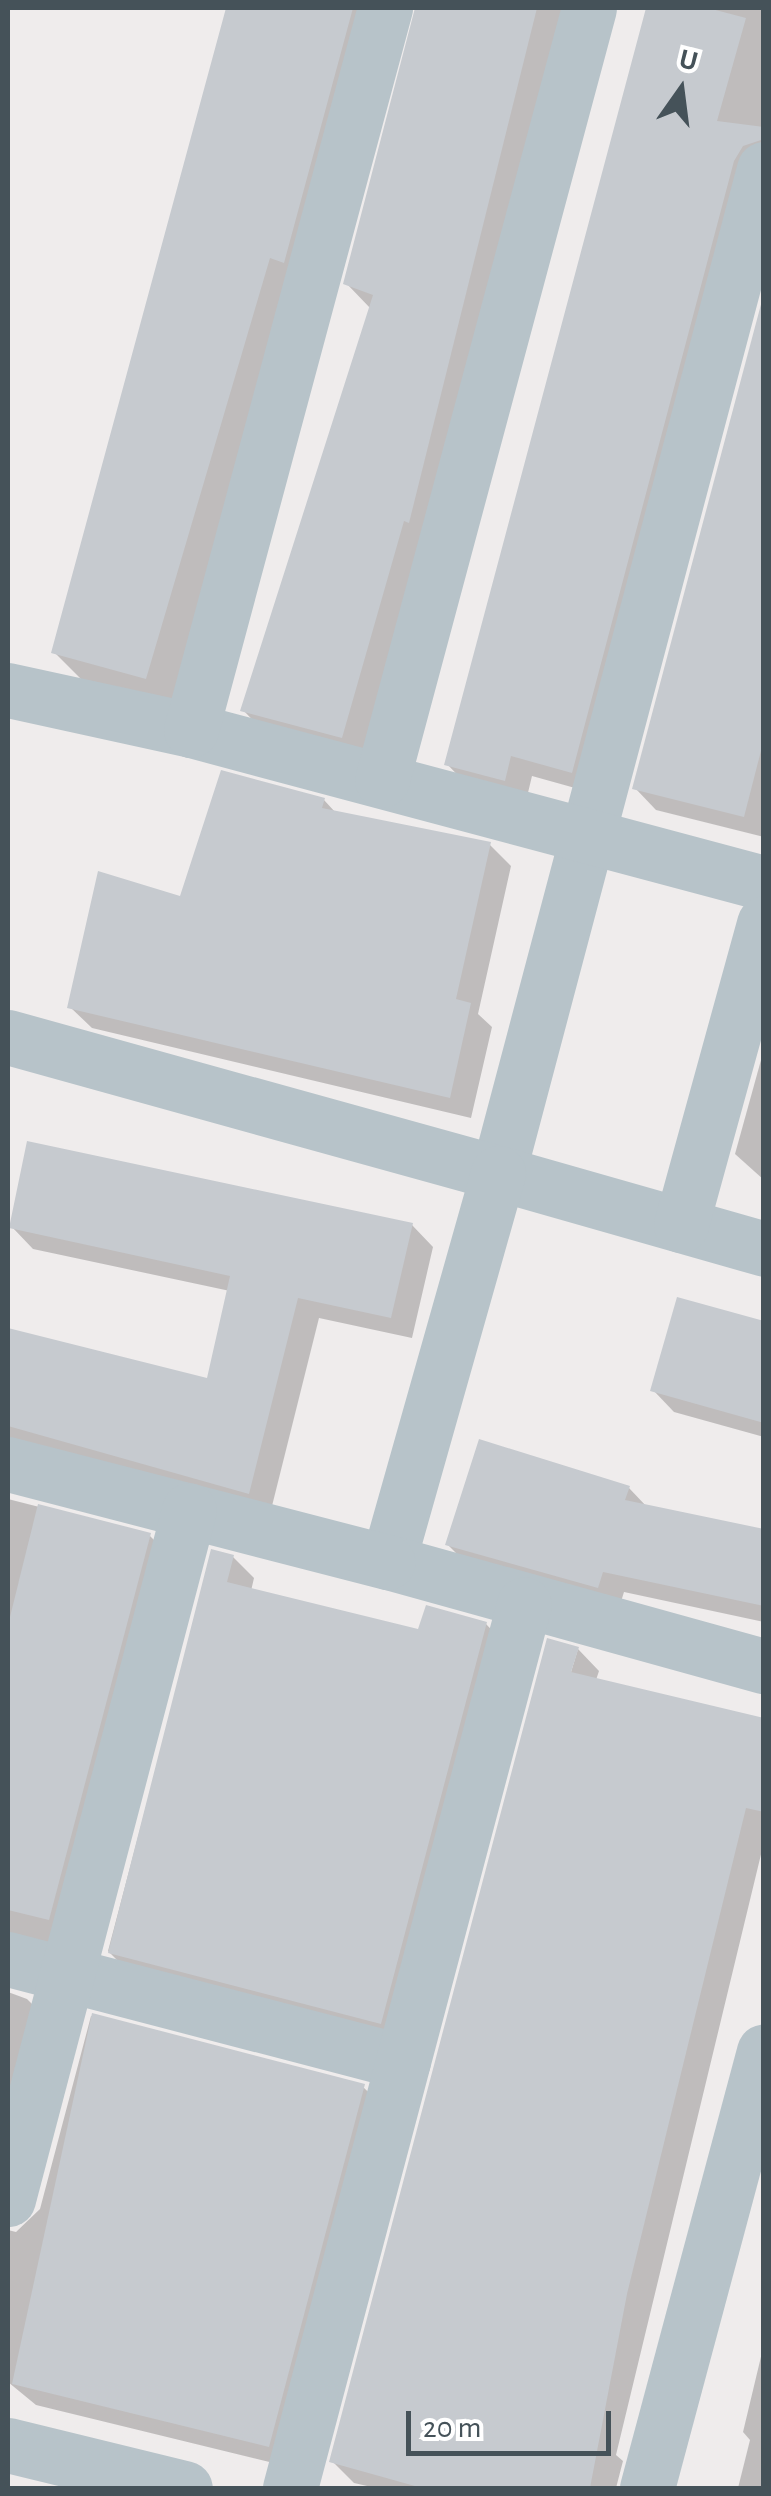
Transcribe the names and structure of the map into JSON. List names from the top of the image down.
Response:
{
  "scale_bar": "20 m",
  "north": "top"
}
